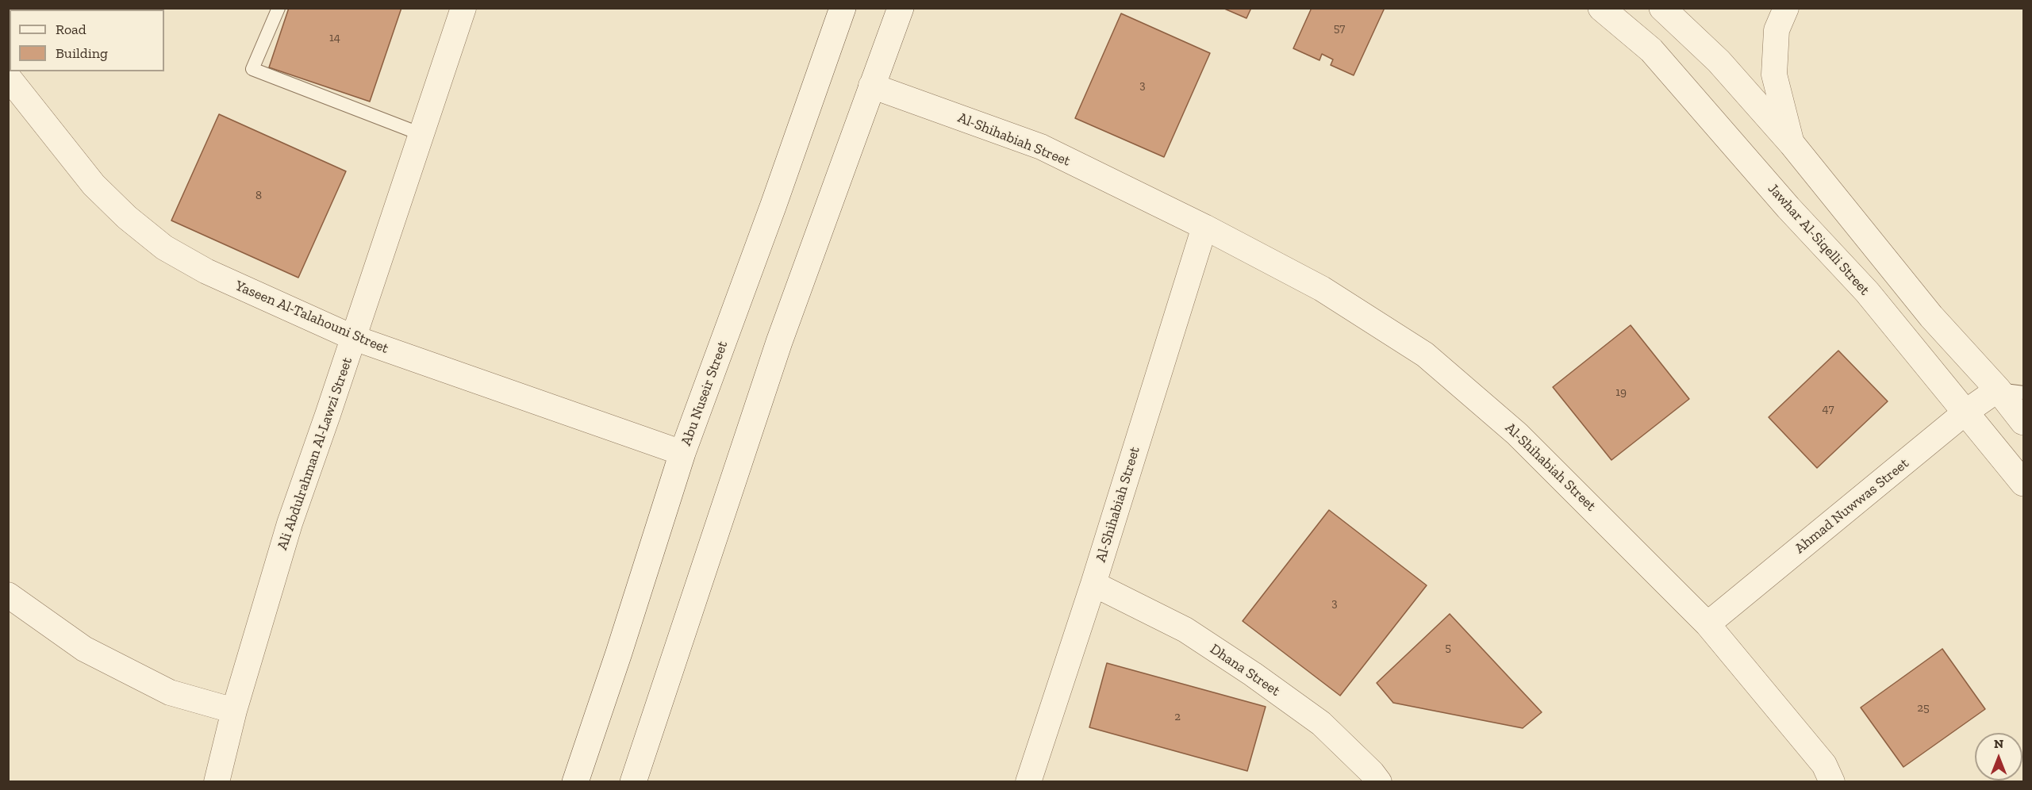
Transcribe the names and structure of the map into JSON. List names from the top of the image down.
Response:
{
  "streets": {
    "main road": ["Jawhar Al-Siqelli Street", "Abu Nuseir Street"],
    "street": [
      "Al-Shihabiah Street",
      "Yaseen Al-Talahouni Street",
      "Ali Abdulrahman Al-Lawzi Street",
      "Ahmad Nuwwas Street",
      "Dhana Street"
    ]
  },
  "crossings": [
    ["Al-Shihabiah Street", "Ahmad Nuwwas Street"],
    ["Al-Shihabiah Street", "Dhana Street"],
    ["Jawhar Al-Siqelli Street", "Ahmad Nuwwas Street"],
    ["Yaseen Al-Talahouni Street", "Abu Nuseir Street"],
    ["Yaseen Al-Talahouni Street", "Ali Abdulrahman Al-Lawzi Street"]
  ],
  "house_numbers": [
    "57",
    "14",
    "3",
    "8",
    "19",
    "47",
    "3",
    "5",
    "25",
    "2"
  ],
  "legend": ["Road", "Building"],
  "north": "top"
}
